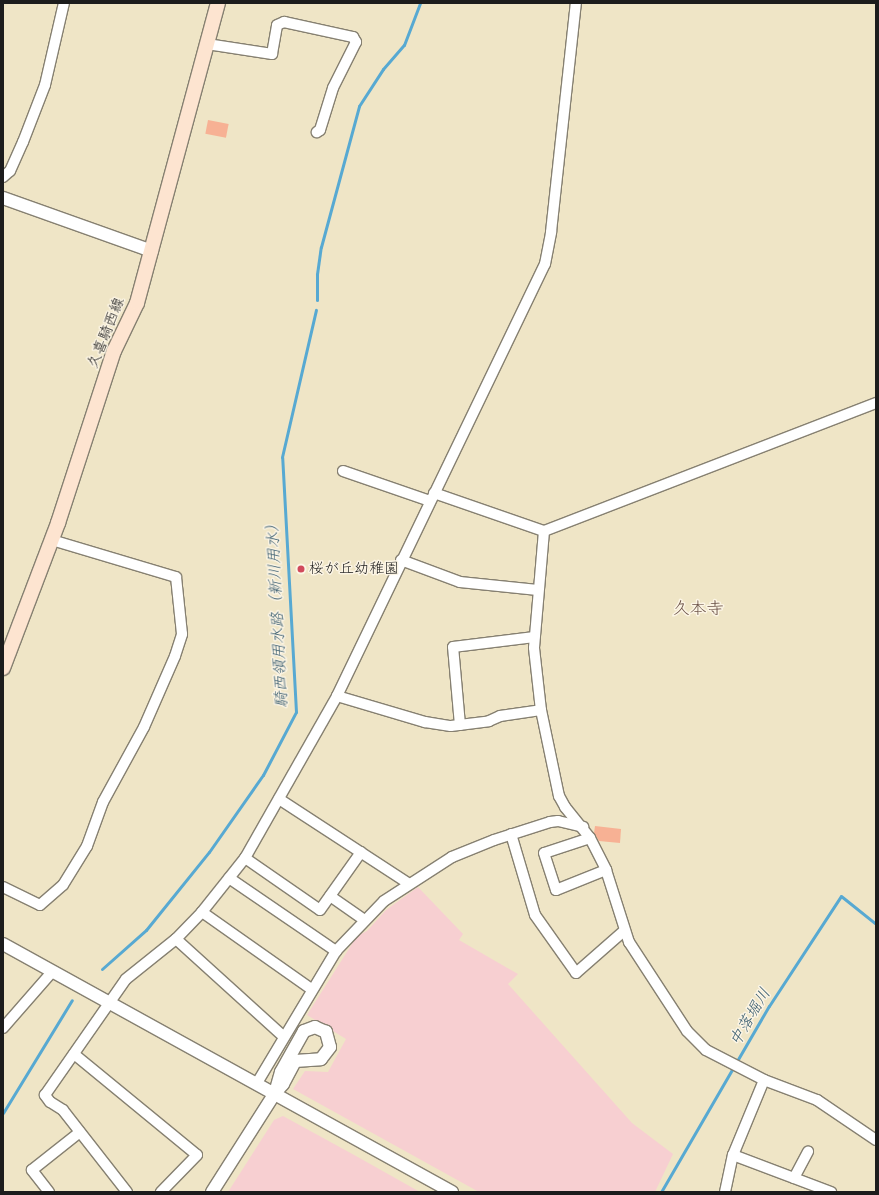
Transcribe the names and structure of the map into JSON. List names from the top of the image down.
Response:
{
  "streets": {
    "main road": ["久喜騎西線"]
  },
  "districts": ["久本寺"],
  "water": ["騎西領用水路（新川用水）", "中落堀川"],
  "places": ["桜が丘幼稚園"]
}
